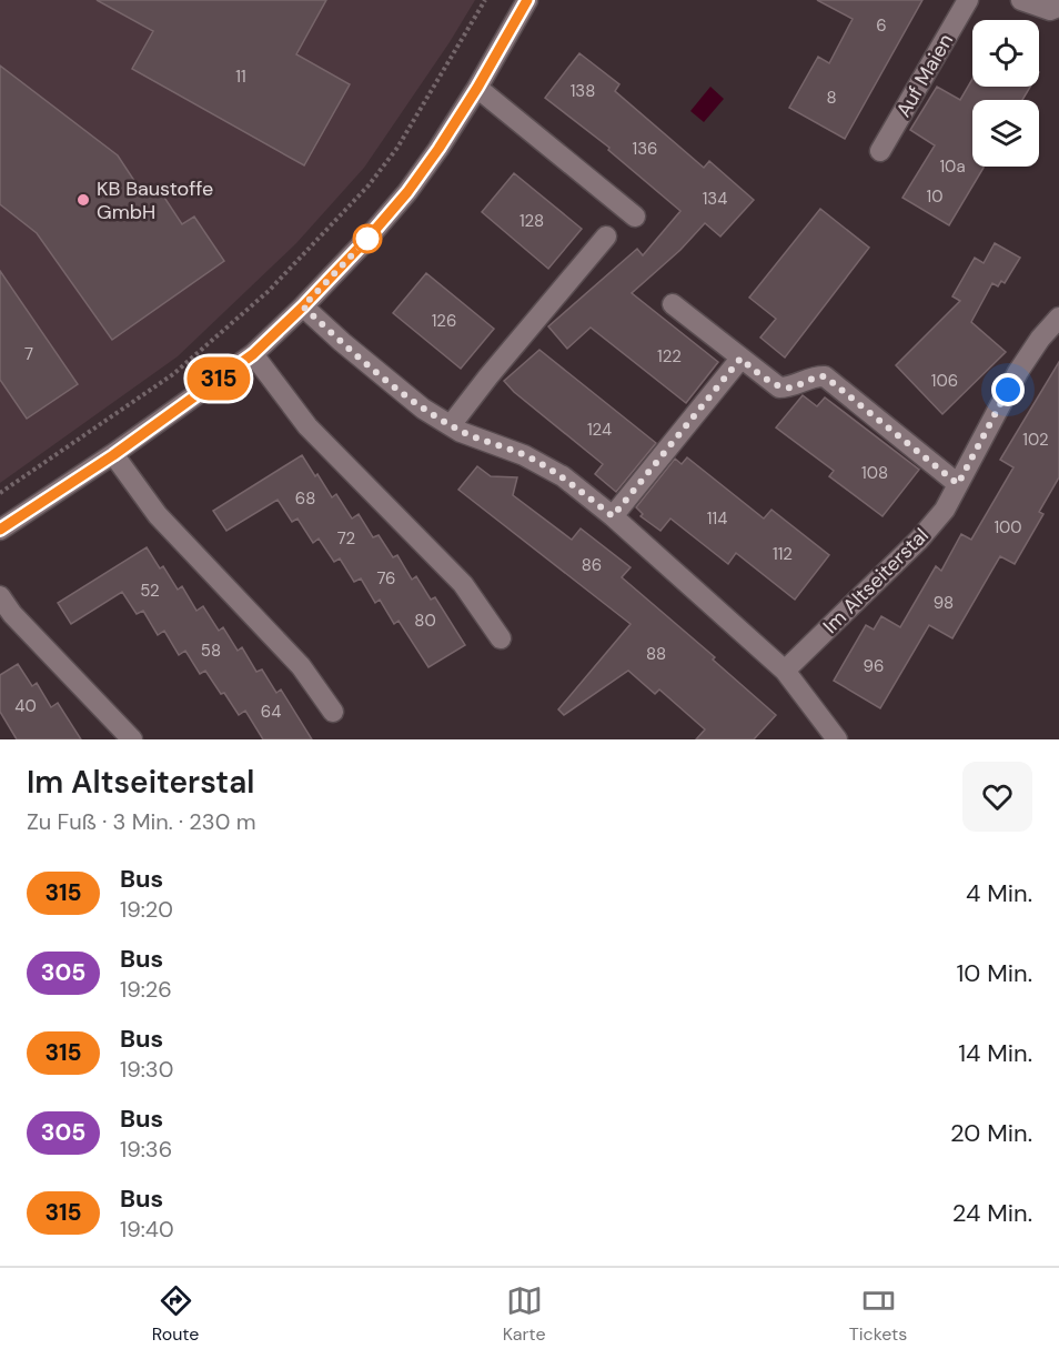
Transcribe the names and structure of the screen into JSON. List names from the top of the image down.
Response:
{
  "streets": {
    "street": ["Auf Maien", "Im Altseiterstal"]
  },
  "places": ["KB Baustoffe GmbH"],
  "lines": ["bus line 315"],
  "house_numbers": [
    "6",
    "11",
    "138",
    "8",
    "136",
    "10a",
    "10",
    "134",
    "128",
    "126",
    "7",
    "122",
    "106",
    "124",
    "102",
    "108",
    "68",
    "114",
    "100",
    "72",
    "112",
    "86",
    "76",
    "52",
    "98",
    "80",
    "58",
    "88",
    "96",
    "40",
    "64"
  ],
  "page": {
    "on_map": "315",
    "heading": ["Im Altseiterstal", "Zu Fuß · 3 Min. · 230 m"],
    "list": [
      {
        "mark": "315",
        "name": "Bus",
        "note": "19:20",
        "value": "4 Min."
      },
      {
        "mark": "305",
        "name": "Bus",
        "note": "19:26",
        "value": "10 Min."
      },
      {
        "mark": "315",
        "name": "Bus",
        "note": "19:30",
        "value": "14 Min."
      },
      {
        "mark": "305",
        "name": "Bus",
        "note": "19:36",
        "value": "20 Min."
      },
      {
        "mark": "315",
        "name": "Bus",
        "note": "19:40",
        "value": "24 Min."
      }
    ],
    "tabs": ["Route", "Karte", "Tickets"]
  }
}
